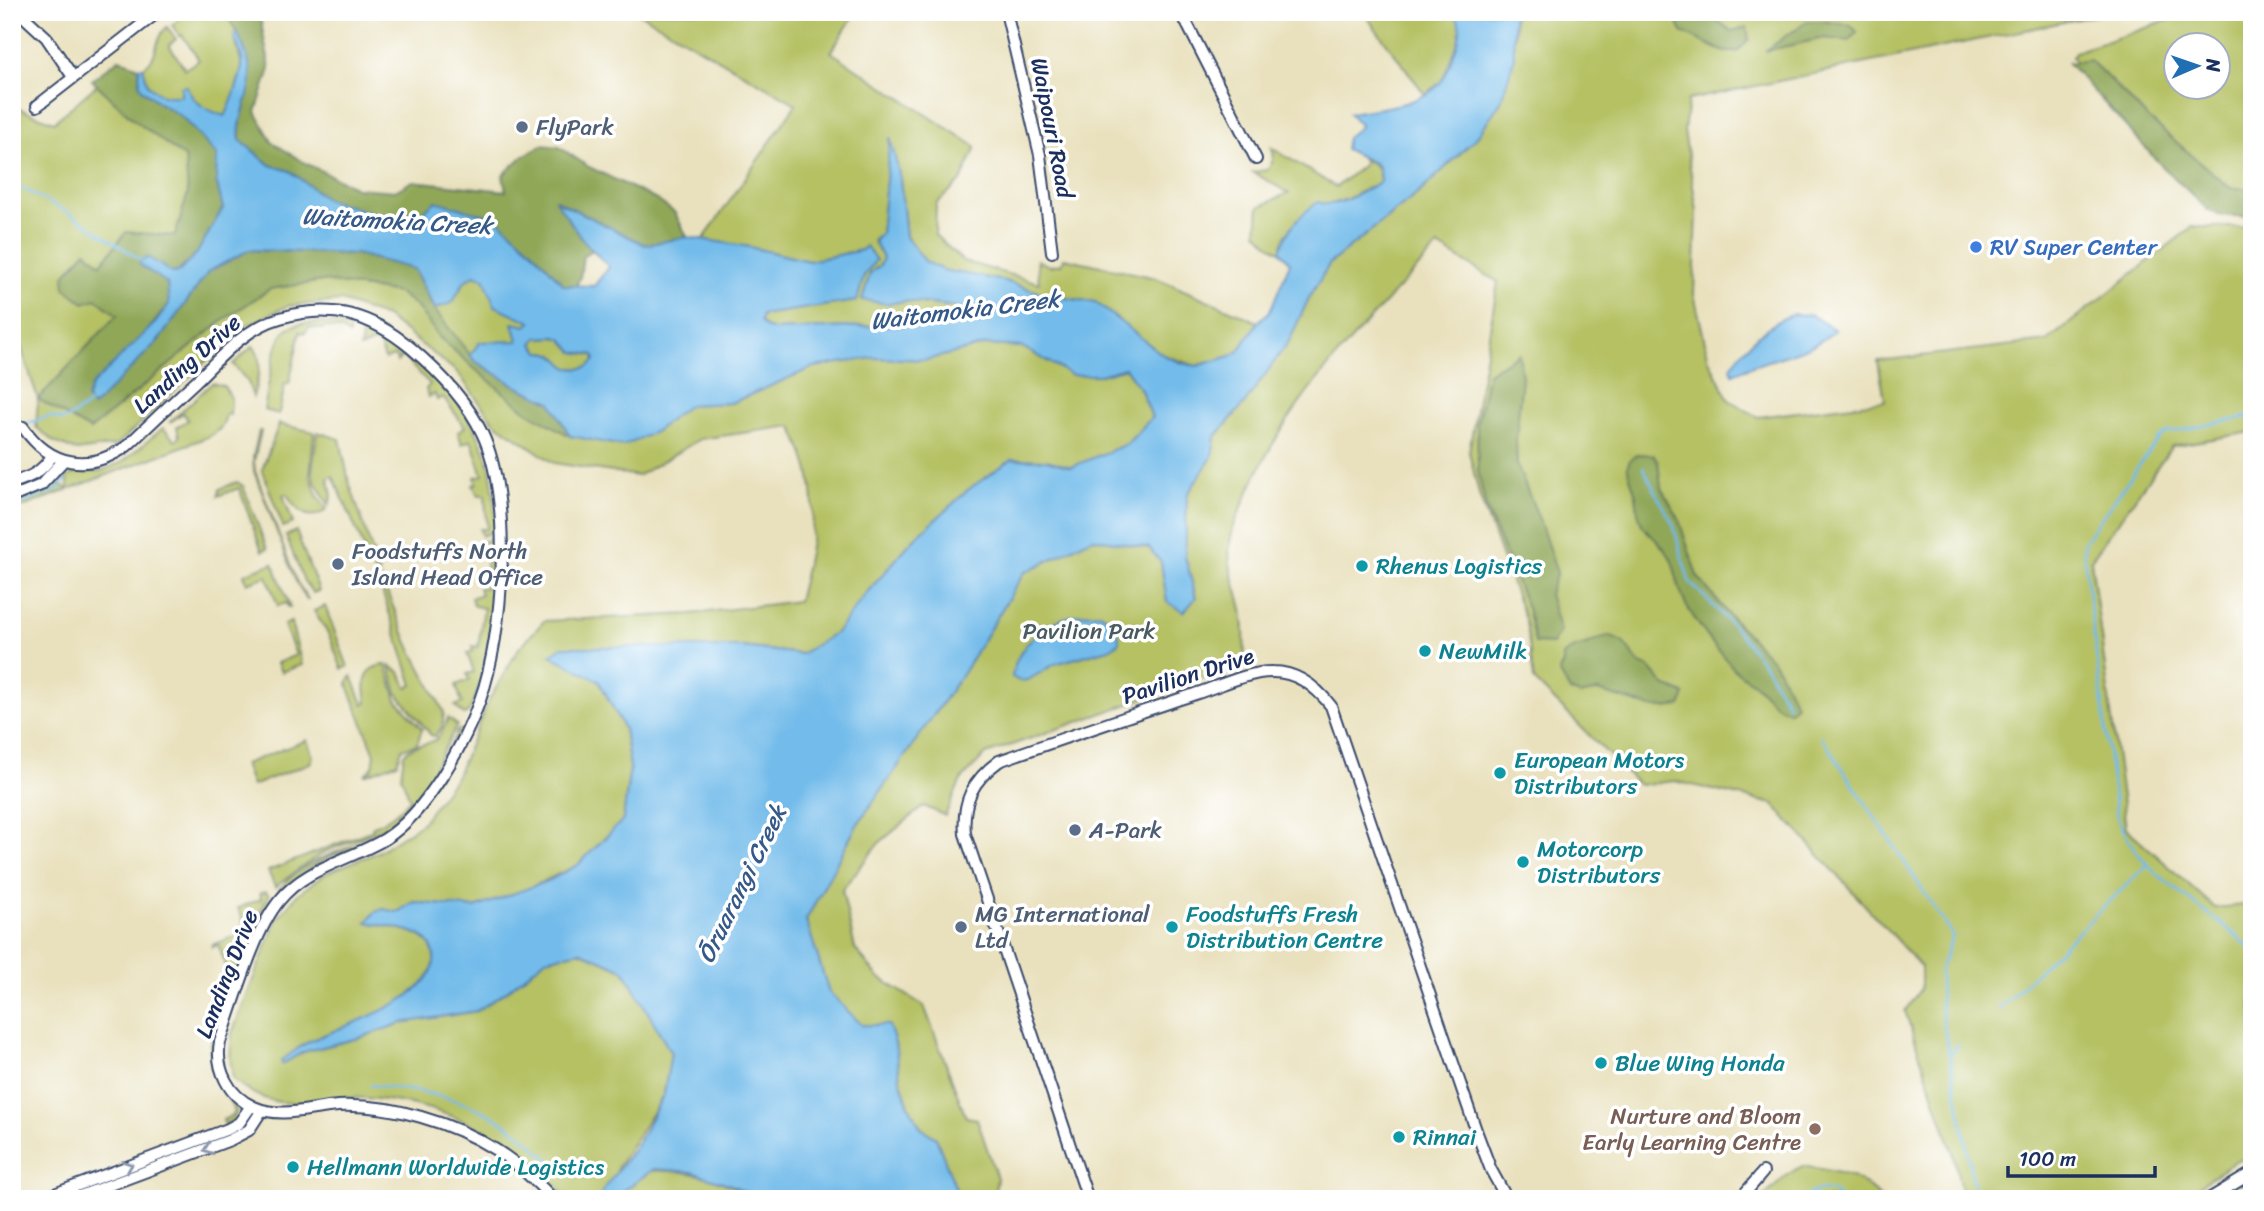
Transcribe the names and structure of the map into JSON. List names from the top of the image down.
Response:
{
  "streets": {
    "street": ["Waipouri Road", "Landing Drive", "Pavilion Drive"]
  },
  "water": ["Waitomokia Creek", "Ōruarangi Creek"],
  "parks": ["Pavilion Park"],
  "places": [
    "FlyPark",
    "RV Super Center",
    "Foodstuffs North Island Head Office",
    "Rhenus Logistics",
    "NewMilk",
    "European Motors Distributors",
    "A-Park",
    "Motorcorp Distributors",
    "MG International Ltd",
    "Foodstuffs Fresh Distribution Centre",
    "Blue Wing Honda",
    "Nurture and Bloom Early Learning Centre",
    "Rinnai",
    "Hellmann Worldwide Logistics"
  ],
  "scale_bar": "100 m",
  "north": "right"
}
